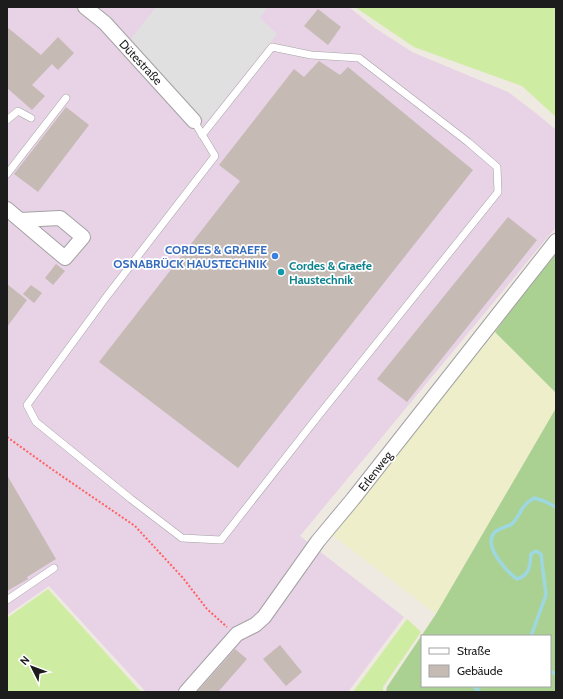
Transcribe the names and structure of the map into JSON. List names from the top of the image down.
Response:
{
  "streets": {
    "street": ["Dütestraße", "Erlenweg"]
  },
  "places": ["CORDES & GRAEFE OSNABRÜCK HAUSTECHNIK", "Cordes & Graefe Haustechnik"],
  "legend": ["Straße", "Gebäude"],
  "north": "top left"
}
